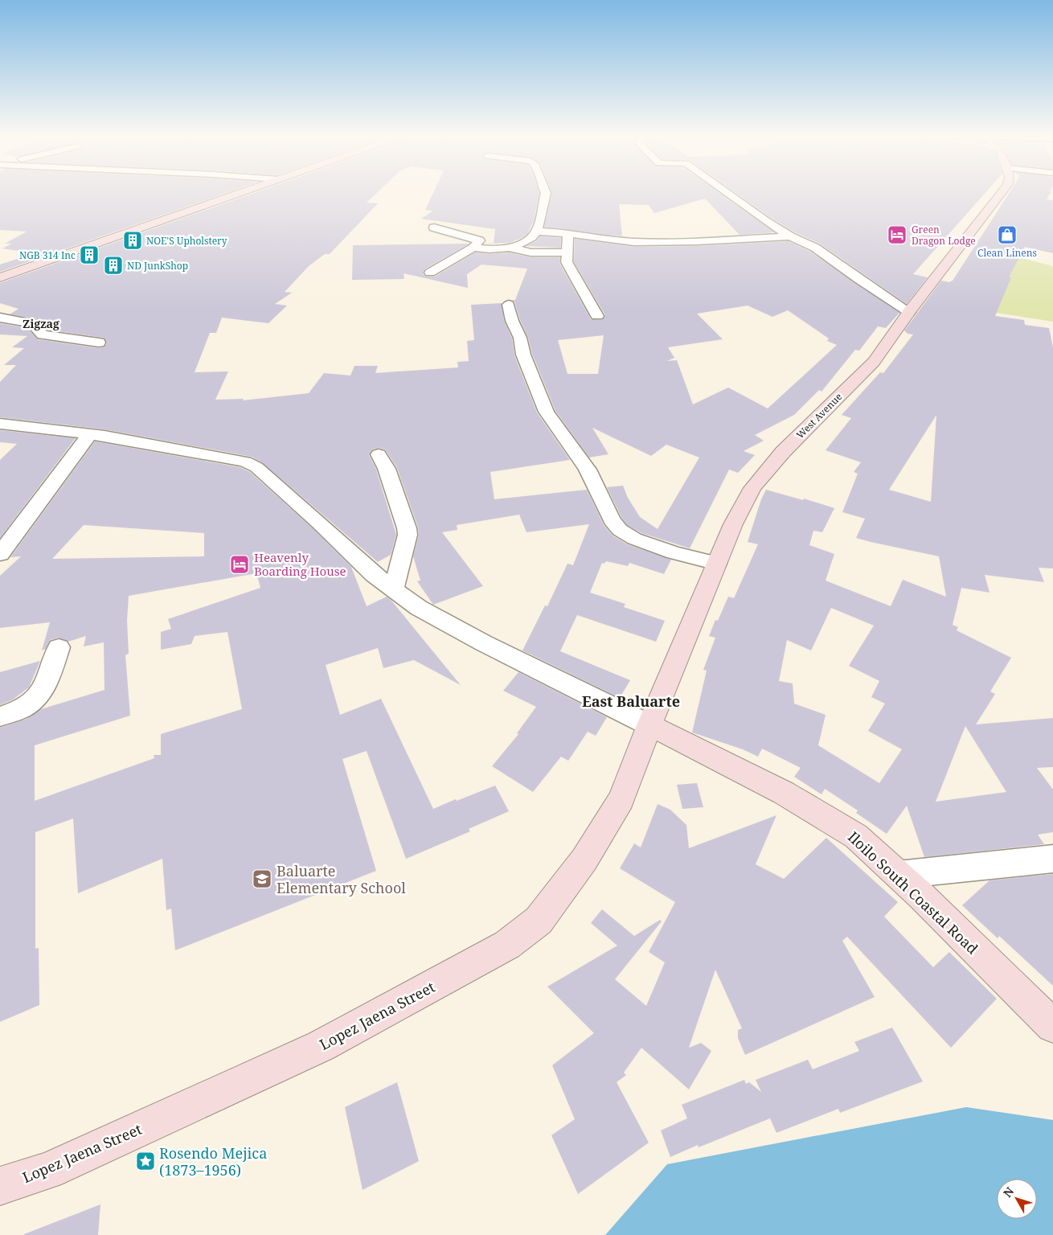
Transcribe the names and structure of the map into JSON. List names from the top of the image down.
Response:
{
  "streets": {
    "main road": ["West Avenue", "Iloilo South Coastal Road", "Lopez Jaena Street"]
  },
  "crossings": [
    ["West Avenue", "Iloilo South Coastal Road"],
    ["West Avenue", "Lopez Jaena Street"],
    ["Iloilo South Coastal Road", "Lopez Jaena Street"]
  ],
  "districts": ["Zigzag", "East Baluarte"],
  "places": {
    "hotel": ["Green Dragon Lodge", "Heavenly Boarding House"],
    "shop": ["Clean Linens"],
    "building": ["NOE'S Upholstery", "NGB 314 Inc", "ND JunkShop"],
    "school or university": ["Baluarte Elementary School"],
    "place": ["Rosendo Mejica (1873–1956)"]
  },
  "north": "top left"
}
